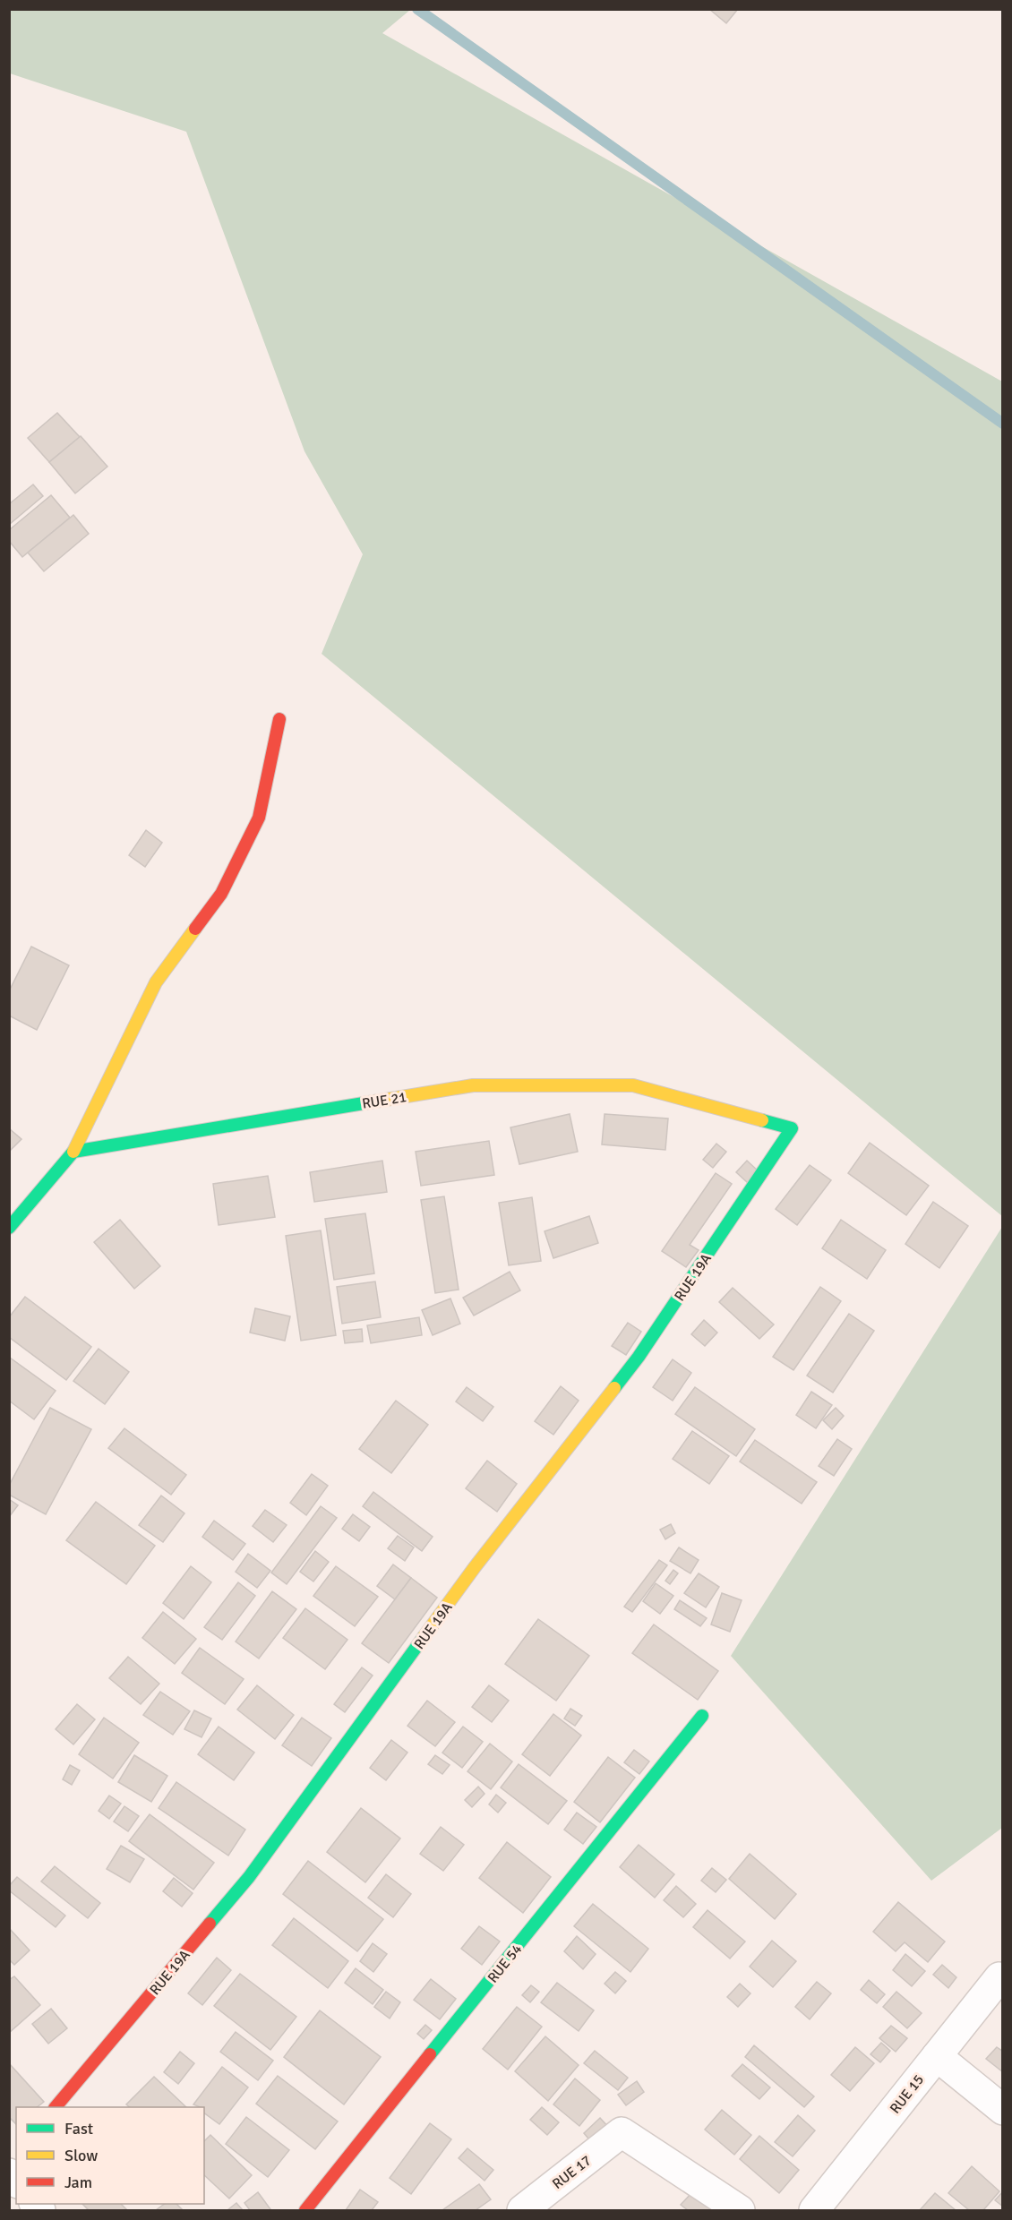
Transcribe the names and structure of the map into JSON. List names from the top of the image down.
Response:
{
  "streets": {
    "street": [
      "RUE 21",
      "RUE 19A",
      "RUE 54",
      "RUE 15",
      "RUE 17"
    ]
  },
  "crossings": [
    ["RUE 21", "RUE 19A"]
  ],
  "legend": ["Fast", "Slow", "Jam"]
}
